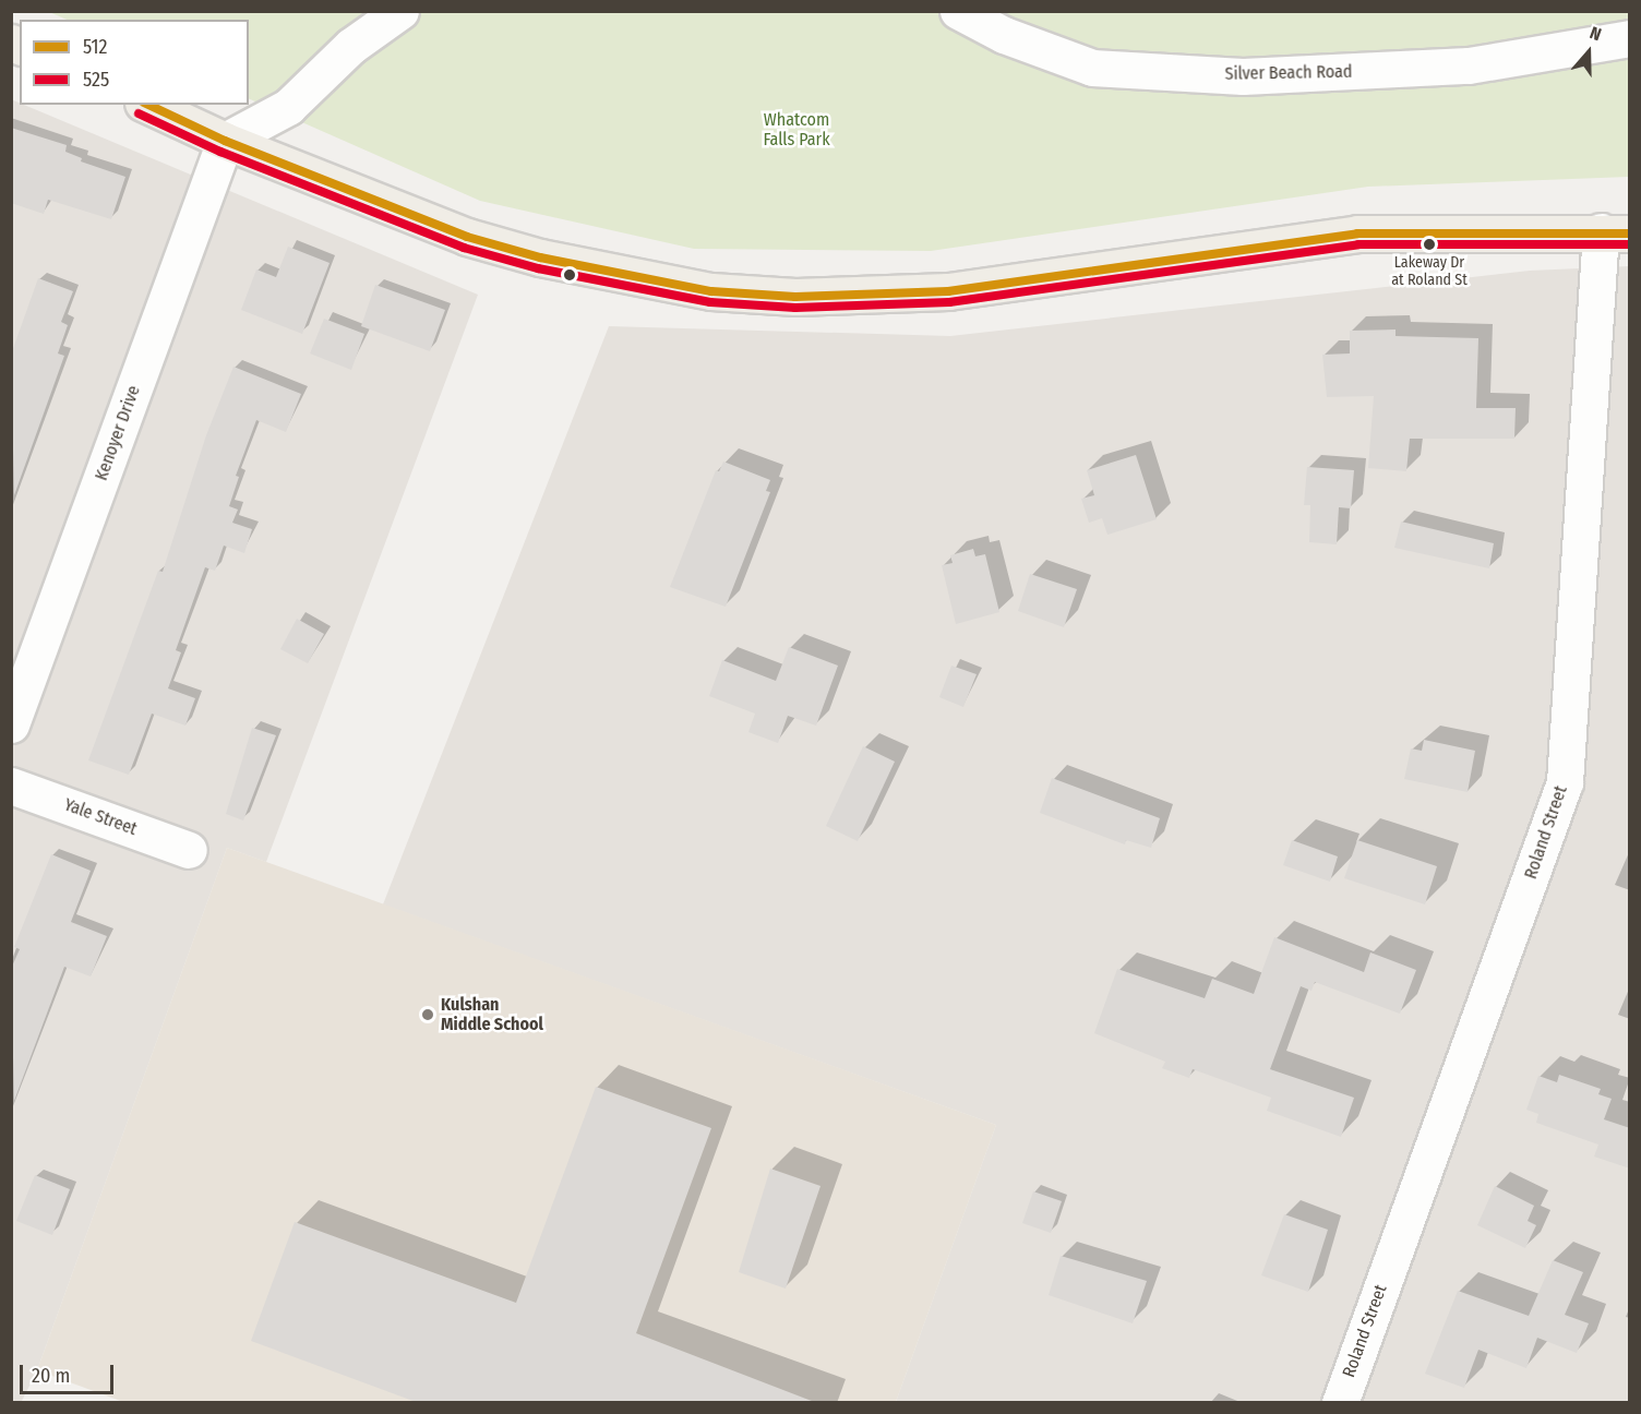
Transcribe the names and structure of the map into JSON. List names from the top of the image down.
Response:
{
  "streets": {
    "street": [
      "Silver Beach Road",
      "Kenoyer Drive",
      "Yale Street",
      "Roland Street"
    ]
  },
  "parks": ["Whatcom Falls Park"],
  "places": ["Lakeway Dr at Roland St", "Kulshan Middle School"],
  "lines": ["transit line 512", "transit line 525"],
  "legend": ["512", "525"],
  "scale_bar": "20 m",
  "north": "top"
}
